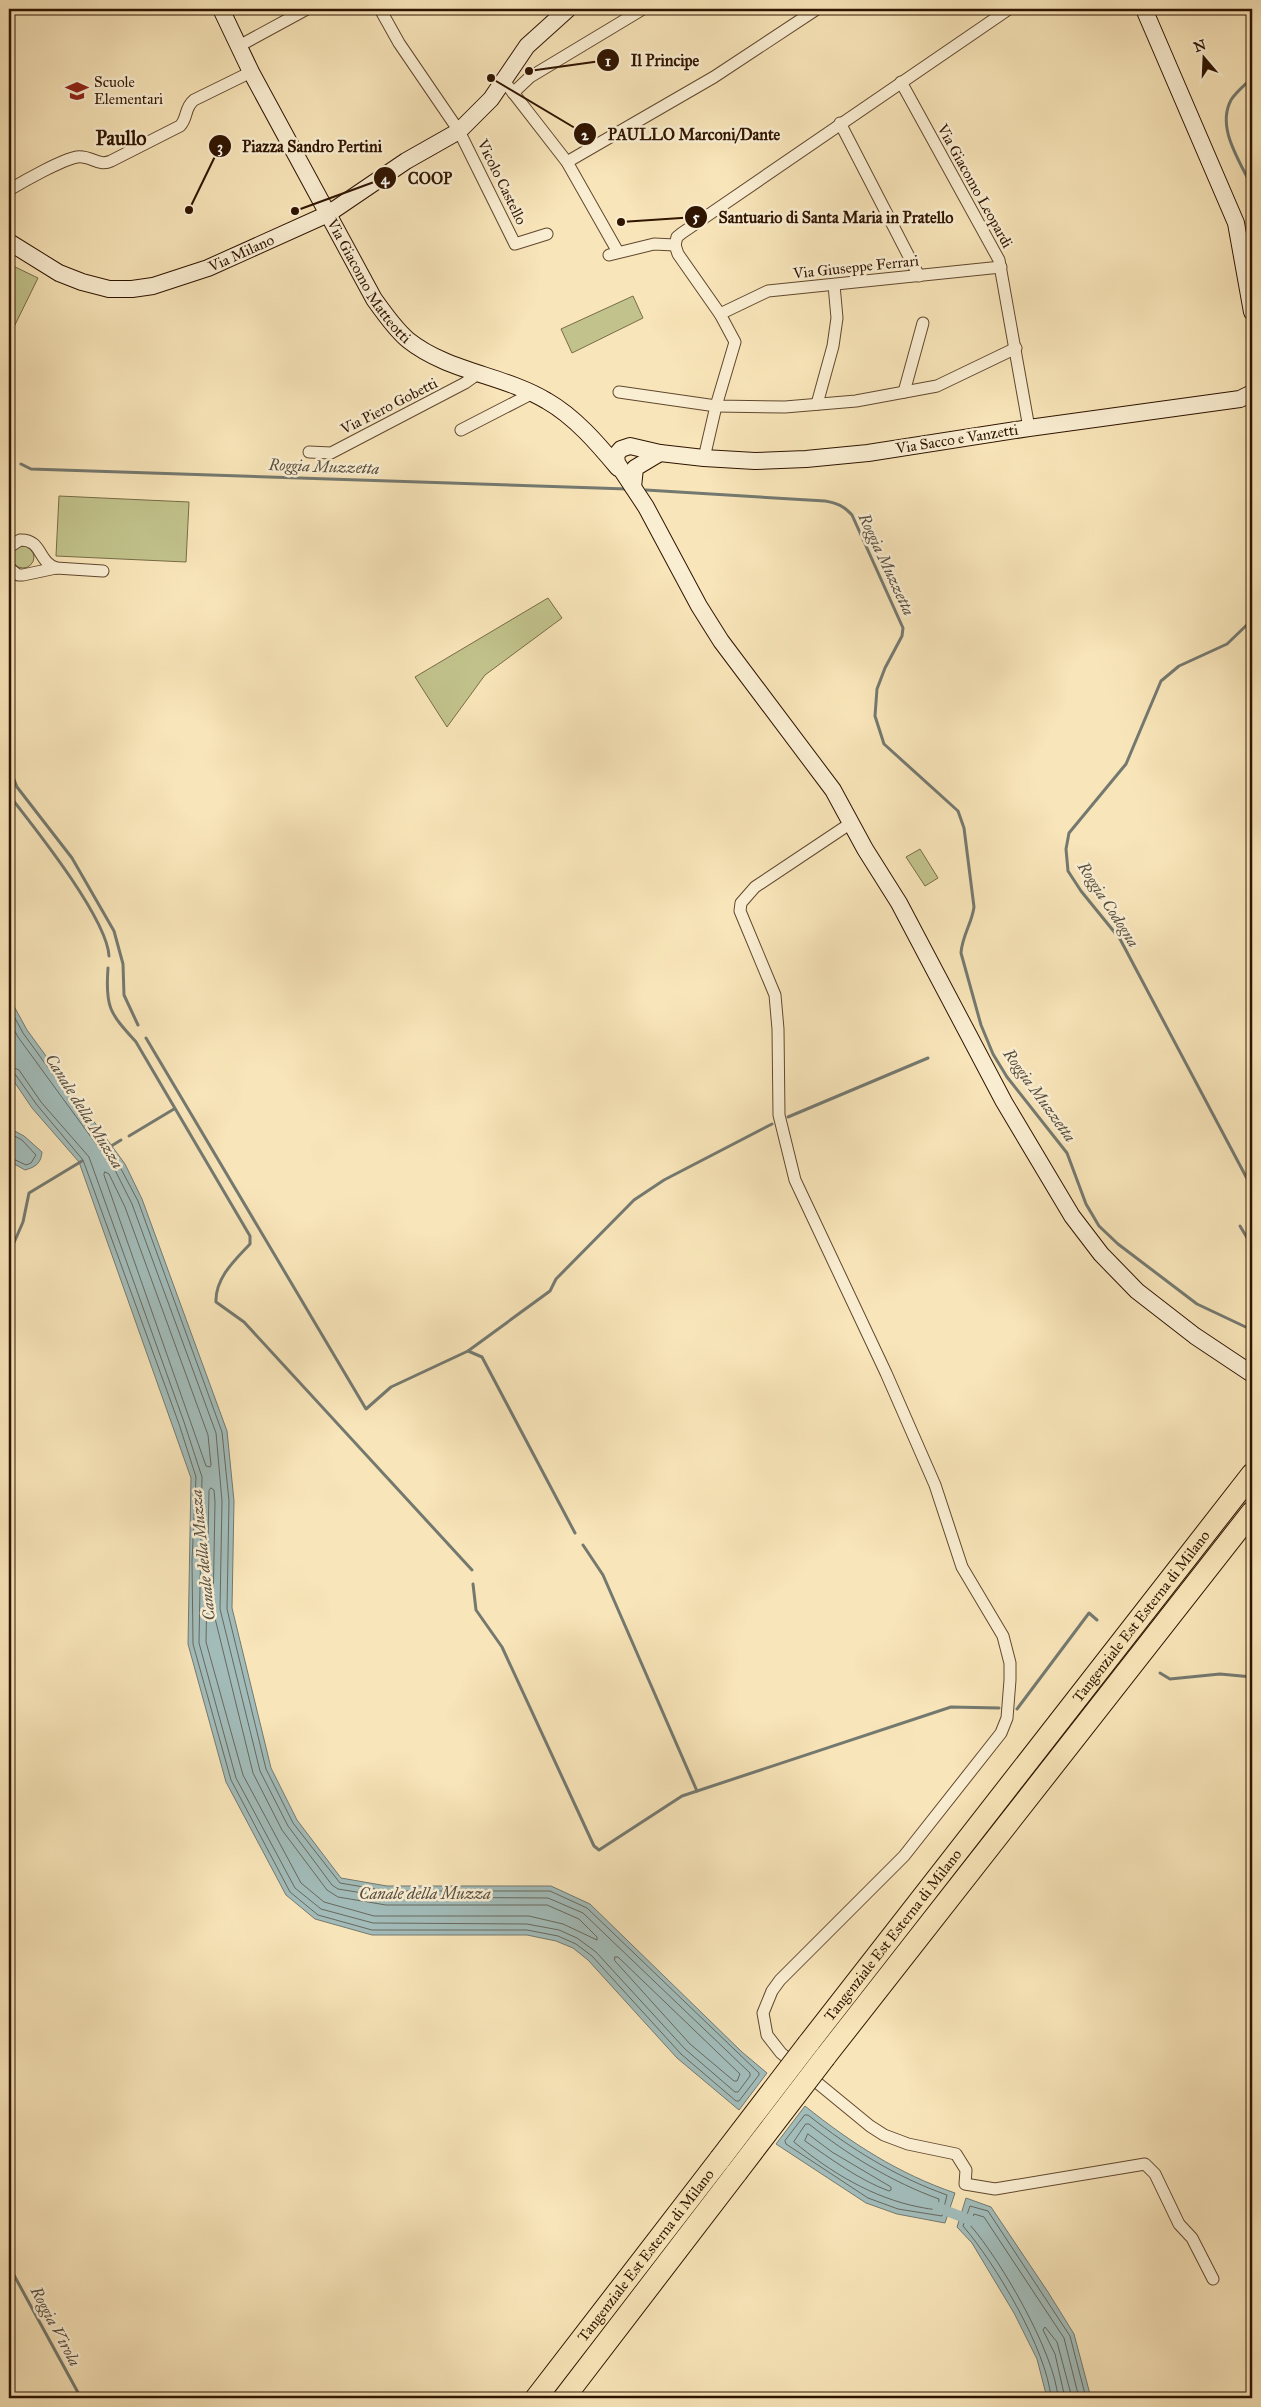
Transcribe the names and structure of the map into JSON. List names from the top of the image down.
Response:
{
  "streets": {
    "highway": ["Tangenziale Est Esterna di Milano"],
    "street": [
      "Vicolo Castello",
      "Via Giacomo Leopardi",
      "Via Milano",
      "Via Giuseppe Ferrari",
      "Via Giacomo Matteotti",
      "Via Piero Gobetti",
      "Via Sacco e Vanzetti"
    ]
  },
  "crossings": [
    ["Vicolo Castello", "Via Milano"],
    ["Via Giacomo Leopardi", "Via Giuseppe Ferrari"],
    ["Via Giacomo Leopardi", "Via Sacco e Vanzetti"],
    ["Via Milano", "Via Giacomo Matteotti"],
    ["Via Giacomo Matteotti", "Via Piero Gobetti"],
    ["Via Giacomo Matteotti", "Via Sacco e Vanzetti"]
  ],
  "districts": ["Paullo"],
  "water": [
    "Roggia Muzzetta",
    "Roggia Codogna",
    "Canale della Muzza",
    "Roggia Virola"
  ],
  "places": {
    "other": [
      "Il Principe",
      "PAULLO Marconi/Dante",
      "Piazza Sandro Pertini",
      "COOP",
      "Santuario di Santa Maria in Pratello"
    ],
    "school or university": ["Scuole Elementari"]
  },
  "north": "top"
}
